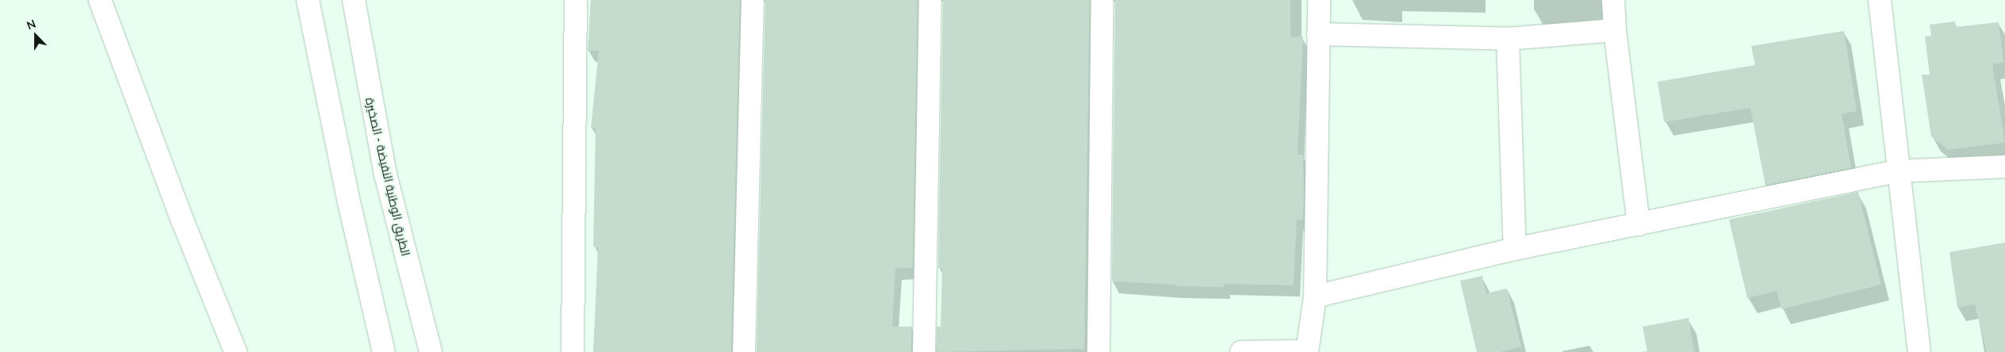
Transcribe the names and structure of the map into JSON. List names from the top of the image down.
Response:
{
  "streets": {
    "main road": ["الطريق الوطنية النفيضة - الصخيرة"]
  },
  "north": "top"
}
